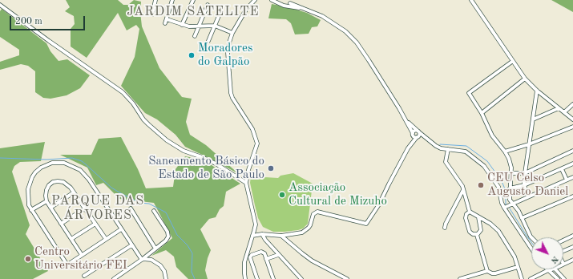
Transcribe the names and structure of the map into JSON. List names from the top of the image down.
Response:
{
  "districts": ["JARDIM SATELITE", "PARQUE DAS ÁRVORES"],
  "places": [
    "Moradores do Galpão",
    "Saneamento Básico do Estado de São Paulo",
    "CEU Celso Augusto Daniel",
    "Associação Cultural de Mizuho",
    "Centro Universitário FEI"
  ],
  "scale_bar": "200 m",
  "north": "bottom right"
}
